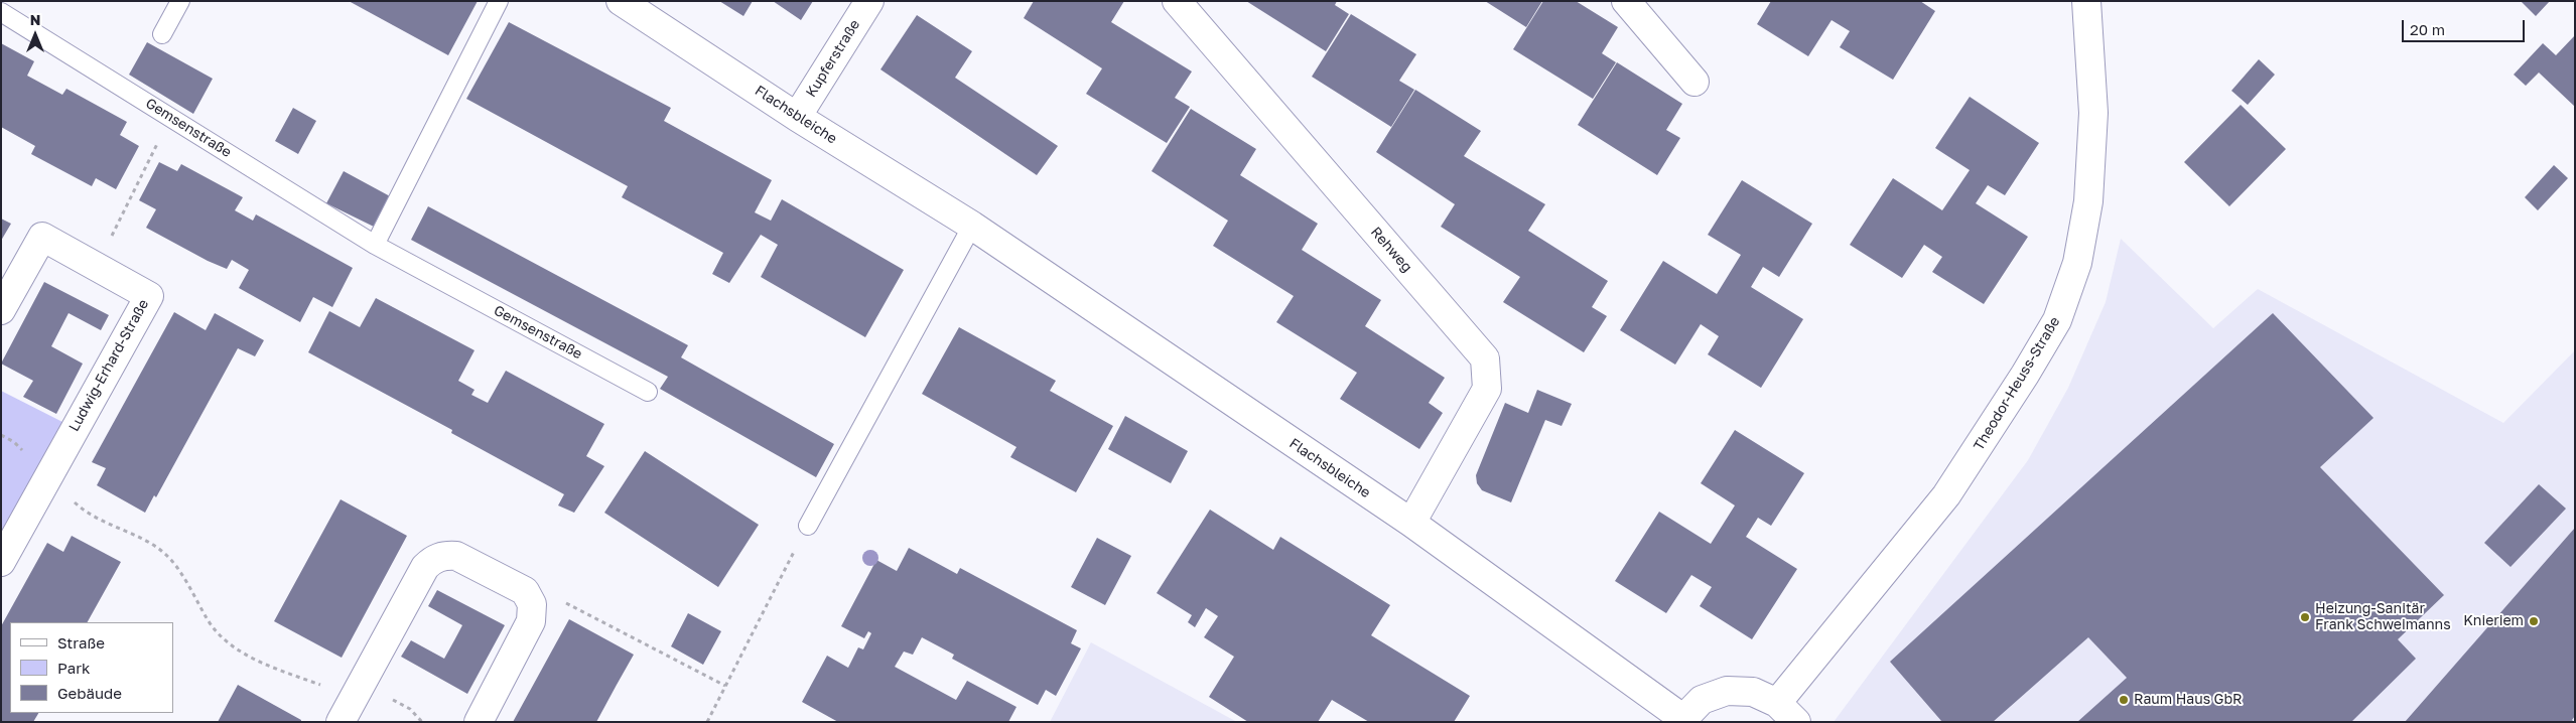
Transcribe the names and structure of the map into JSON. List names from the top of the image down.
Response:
{
  "streets": {
    "street": [
      "Kupferstraße",
      "Flachsbleiche",
      "Rehweg",
      "Ludwig-Erhard-Straße",
      "Theodor-Heuss-Straße"
    ],
    "lane": ["Gemsenstraße"]
  },
  "crossings": [
    ["Kupferstraße", "Flachsbleiche"],
    ["Flachsbleiche", "Rehweg"]
  ],
  "places": ["Heizung-Sanitär Frank Schweimanns", "Knieriem", "Raum Haus GbR"],
  "legend": ["Straße", "Park", "Gebäude"],
  "scale_bar": "20 m",
  "north": "top"
}
